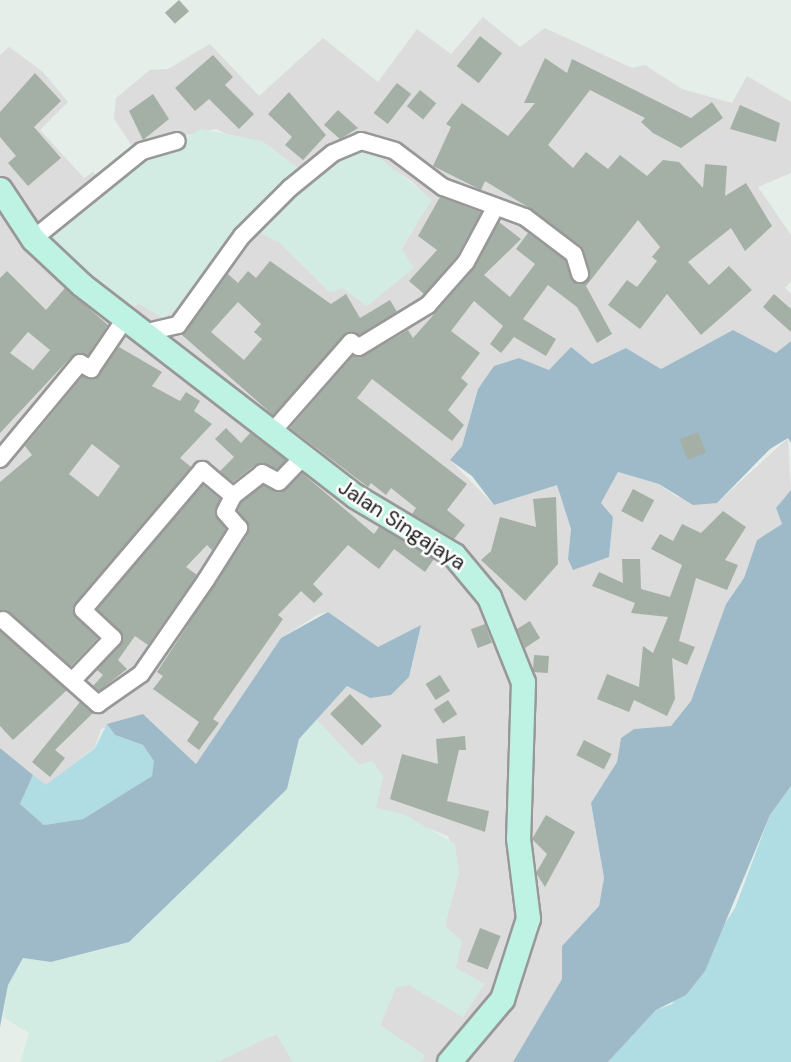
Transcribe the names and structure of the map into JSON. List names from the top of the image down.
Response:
{
  "streets": {
    "street": ["Jalan Singajaya"]
  }
}
